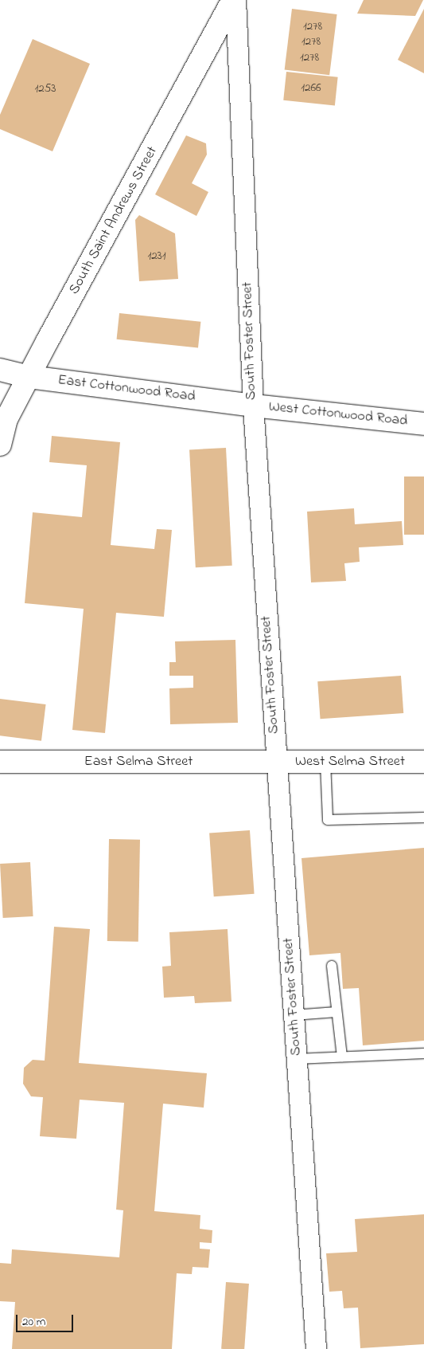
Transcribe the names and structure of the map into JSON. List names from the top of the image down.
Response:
{
  "streets": {
    "street": [
      "South Saint Andrews Street",
      "South Foster Street",
      "East Cottonwood Road",
      "West Cottonwood Road",
      "East Selma Street",
      "West Selma Street"
    ]
  },
  "crossings": [
    ["South Saint Andrews Street", "South Foster Street"],
    ["South Saint Andrews Street", "East Cottonwood Road"],
    ["South Foster Street", "East Cottonwood Road"],
    ["South Foster Street", "West Cottonwood Road"],
    ["South Foster Street", "East Selma Street"],
    ["South Foster Street", "West Selma Street"],
    ["East Cottonwood Road", "West Cottonwood Road"],
    ["East Selma Street", "West Selma Street"]
  ],
  "house_numbers": [
    "1278",
    "1278",
    "1278",
    "1266",
    "1253",
    "1231"
  ],
  "scale_bar": "20 m"
}
